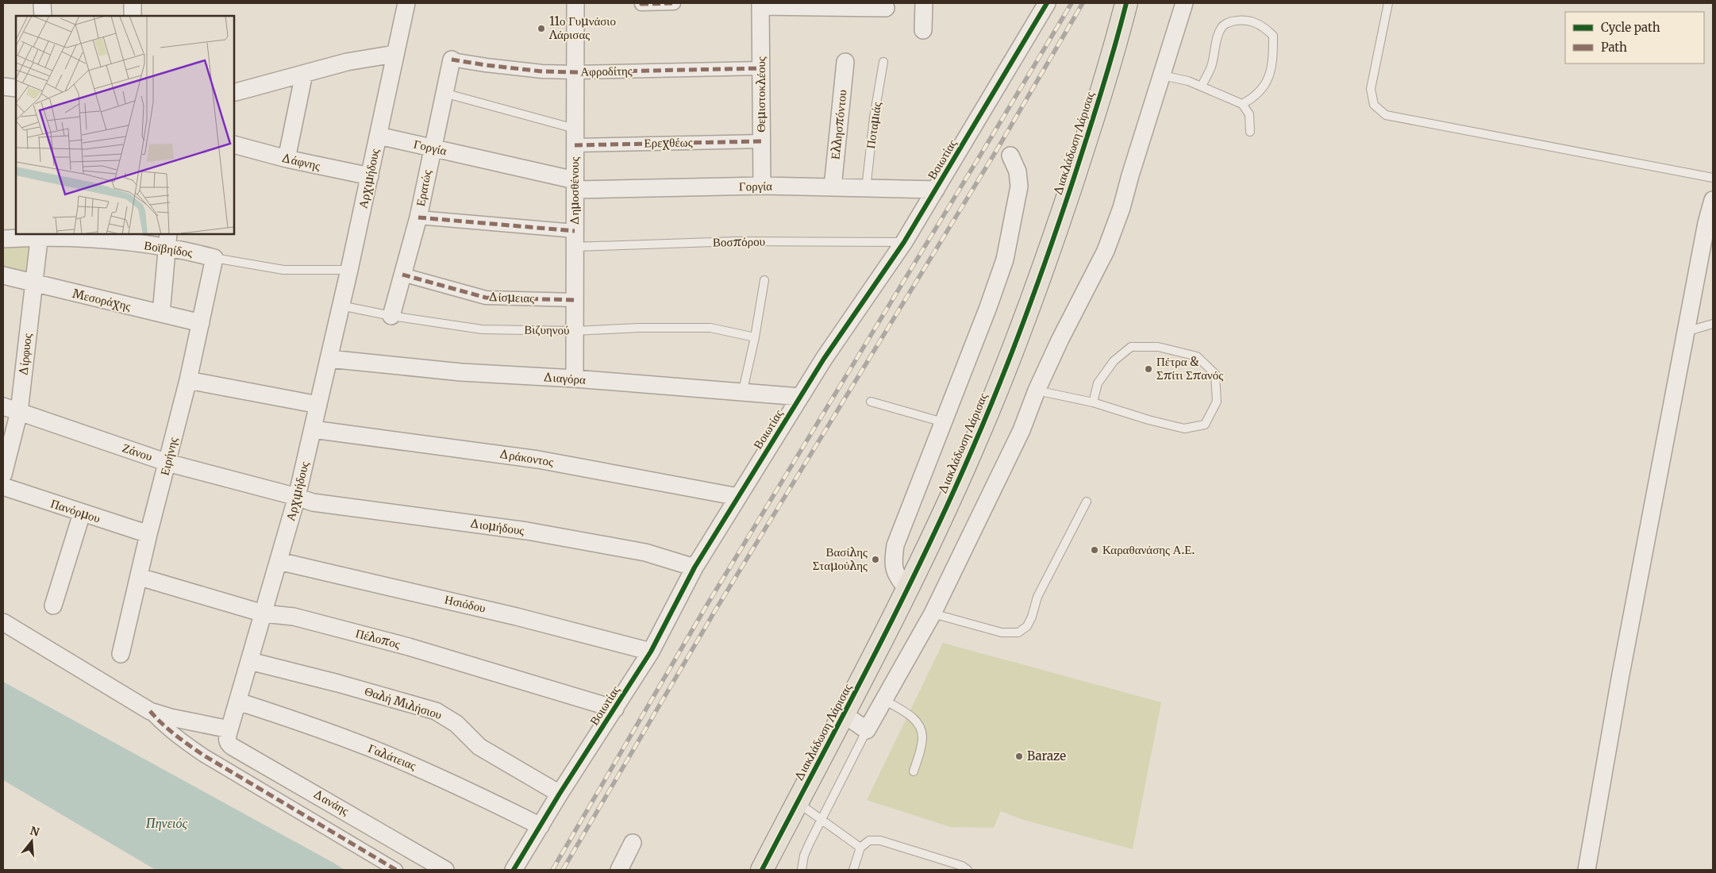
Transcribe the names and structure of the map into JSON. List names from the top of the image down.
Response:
{
  "streets": {
    "main road": ["Διακλάδωση Λάρισας"],
    "street": [
      "Αφροδίτης",
      "Θεμιστοκλέους",
      "Ελλησπόντου",
      "Ερεχθέως",
      "Γοργία",
      "Βοιωτίας",
      "Δάφνης",
      "Αρχιμήδους",
      "Ερατώς",
      "Δημοσθένους",
      "Βοϊβηίδος",
      "Δίσμειας",
      "Μεσοράχης",
      "Δίρφυος",
      "Διαγόρα",
      "Ζάνου",
      "Ειρήνης",
      "Δράκοντος",
      "Πανόρμου",
      "Διομήδους",
      "Ησιόδου",
      "Πέλοπος",
      "Θαλή Μιλήσιου",
      "Γαλάτειας",
      "Δανάης"
    ],
    "lane": ["Ποταμιάς", "Βοσπόρου", "Βιζυηνού"]
  },
  "crossings": [
    ["Αφροδίτης", "Θεμιστοκλέους"],
    ["Αφροδίτης", "Ερατώς"],
    ["Αφροδίτης", "Δημοσθένους"],
    ["Θεμιστοκλέους", "Ερεχθέως"],
    ["Θεμιστοκλέους", "Γοργία"],
    ["Ελλησπόντου", "Γοργία"],
    ["Ποταμιάς", "Γοργία"],
    ["Ερεχθέως", "Δημοσθένους"],
    ["Γοργία", "Βοιωτίας"],
    ["Γοργία", "Αρχιμήδους"],
    ["Γοργία", "Ερατώς"],
    ["Γοργία", "Δημοσθένους"],
    ["Βοιωτίας", "Βοσπόρου"],
    ["Βοιωτίας", "Διαγόρα"],
    ["Βοιωτίας", "Δράκοντος"],
    ["Βοιωτίας", "Διομήδους"],
    ["Βοιωτίας", "Ησιόδου"],
    ["Βοιωτίας", "Πέλοπος"],
    ["Βοιωτίας", "Θαλή Μιλήσιου"],
    ["Βοιωτίας", "Γαλάτειας"],
    ["Δάφνης", "Αρχιμήδους"],
    ["Αρχιμήδους", "Βιζυηνού"],
    ["Αρχιμήδους", "Διαγόρα"],
    ["Αρχιμήδους", "Ζάνου"],
    ["Αρχιμήδους", "Δράκοντος"],
    ["Αρχιμήδους", "Διομήδους"],
    ["Αρχιμήδους", "Ησιόδου"],
    ["Αρχιμήδους", "Πέλοπος"],
    ["Αρχιμήδους", "Θαλή Μιλήσιου"],
    ["Αρχιμήδους", "Γαλάτειας"],
    ["Αρχιμήδους", "Δανάης"],
    ["Ερατώς", "Δίσμειας"],
    ["Ερατώς", "Βιζυηνού"],
    ["Δημοσθένους", "Βοσπόρου"],
    ["Δημοσθένους", "Δίσμειας"],
    ["Δημοσθένους", "Βιζυηνού"],
    ["Δημοσθένους", "Διαγόρα"],
    ["Βοϊβηίδος", "Δίρφυος"],
    ["Βοϊβηίδος", "Ειρήνης"],
    ["Μεσοράχης", "Δίρφυος"],
    ["Μεσοράχης", "Ειρήνης"],
    ["Δίρφυος", "Ζάνου"],
    ["Ζάνου", "Ειρήνης"],
    ["Ζάνου", "Διομήδους"],
    ["Ειρήνης", "Πανόρμου"],
    ["Ειρήνης", "Πέλοπος"]
  ],
  "water": ["Πηνειός"],
  "places": [
    "11ο Γυμνάσιο Λάρισας",
    "Πέτρα & Σπίτι Σπανός",
    "Καραθανάσης Α.Ε.",
    "Βασίλης Σταμούλης",
    "Baraze"
  ],
  "legend": ["Cycle path", "Path"],
  "north": "top"
}
